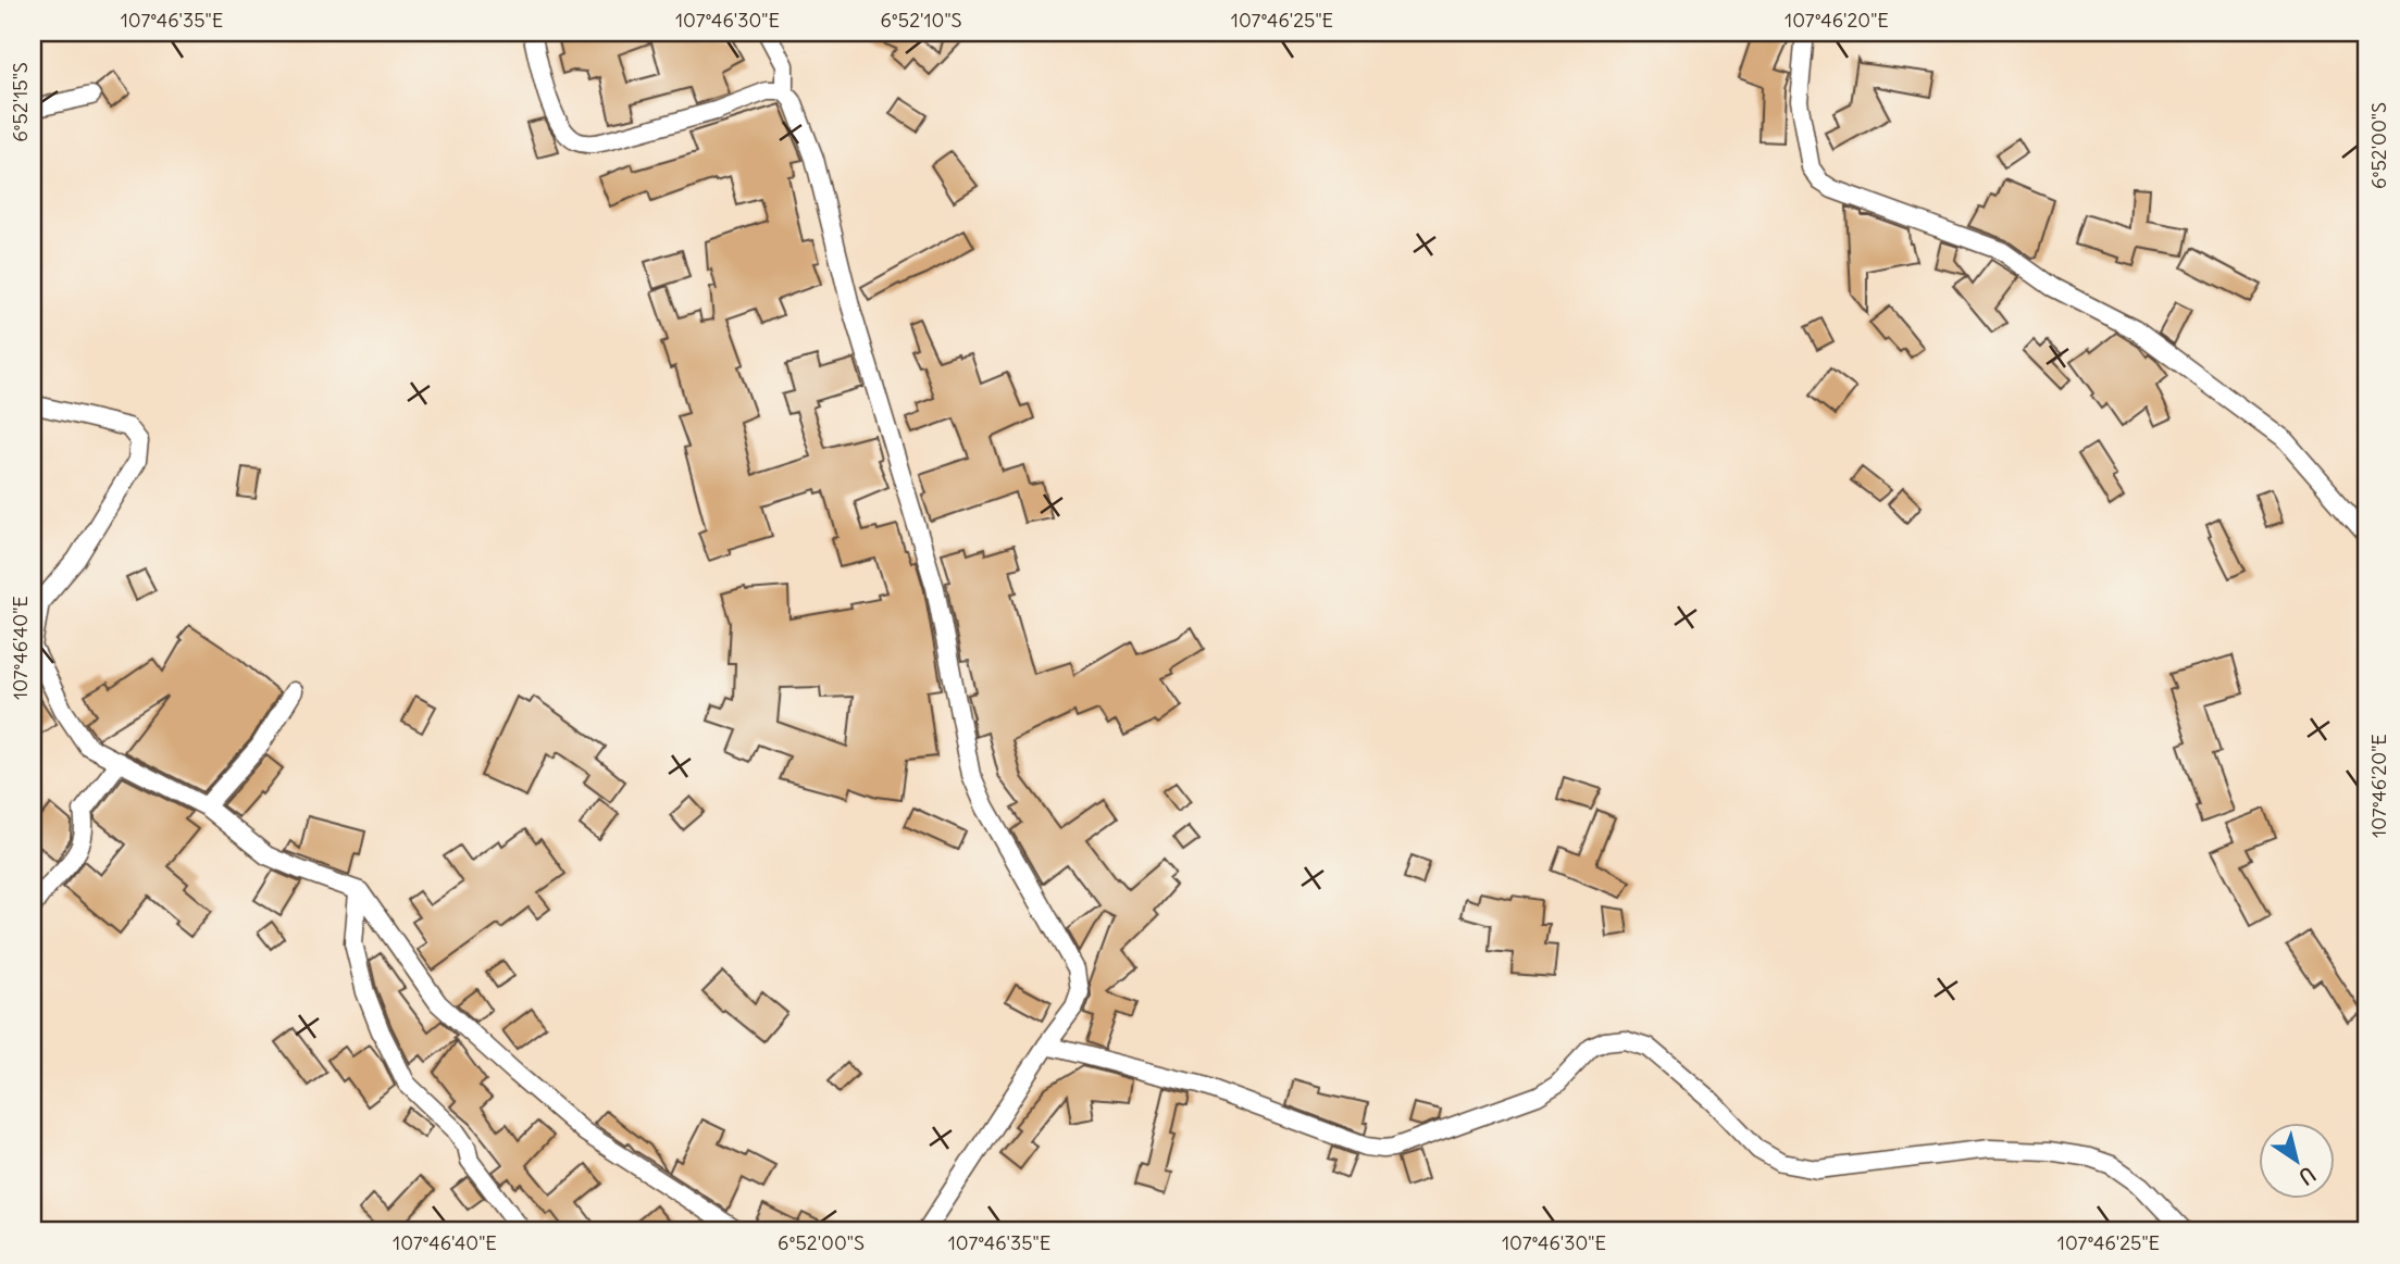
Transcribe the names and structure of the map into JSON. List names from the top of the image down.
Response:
{
  "north": "bottom right",
  "coordinates": [
    "107°46'35\"E",
    "107°46'30\"E",
    "6°52'10\"S",
    "107°46'25\"E",
    "107°46'20\"E",
    "6°52'15\"S",
    "6°52'00\"S",
    "107°46'40\"E"
  ]
}
